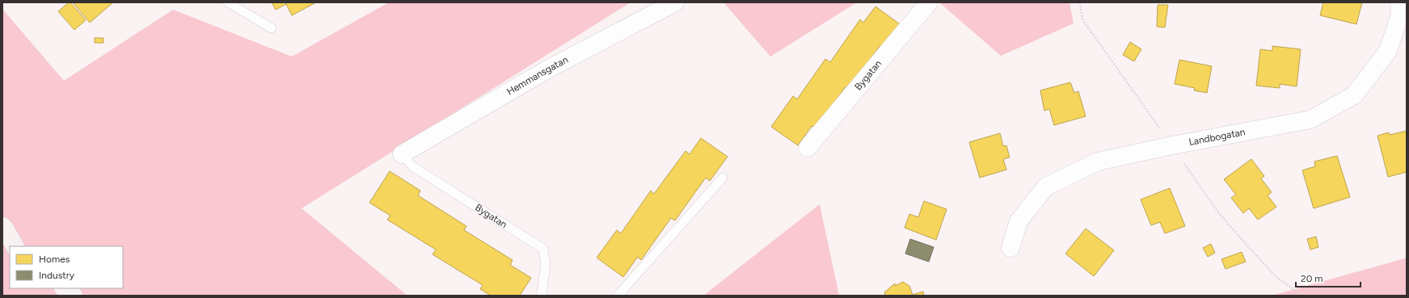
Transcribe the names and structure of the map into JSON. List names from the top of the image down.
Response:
{
  "streets": {
    "street": ["Bygatan", "Hemmansgatan", "Landbogatan"]
  },
  "crossings": [
    ["Bygatan", "Hemmansgatan"]
  ],
  "legend": ["Homes", "Industry"],
  "scale_bar": "20 m"
}
